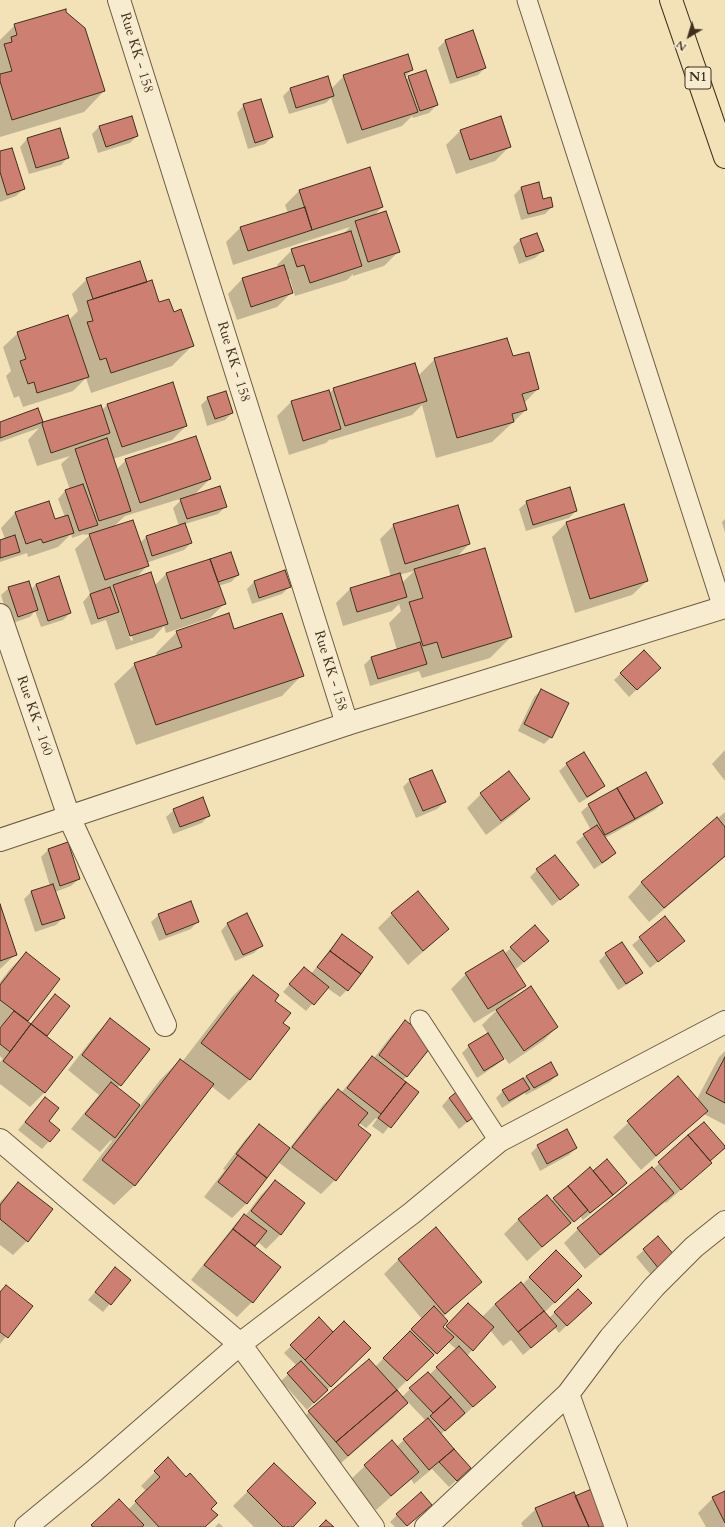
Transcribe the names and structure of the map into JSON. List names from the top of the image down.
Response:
{
  "streets": {
    "main road": ["N1"],
    "street": ["Rue KK - 158", "Rue KK - 160"]
  },
  "north": "bottom left"
}
